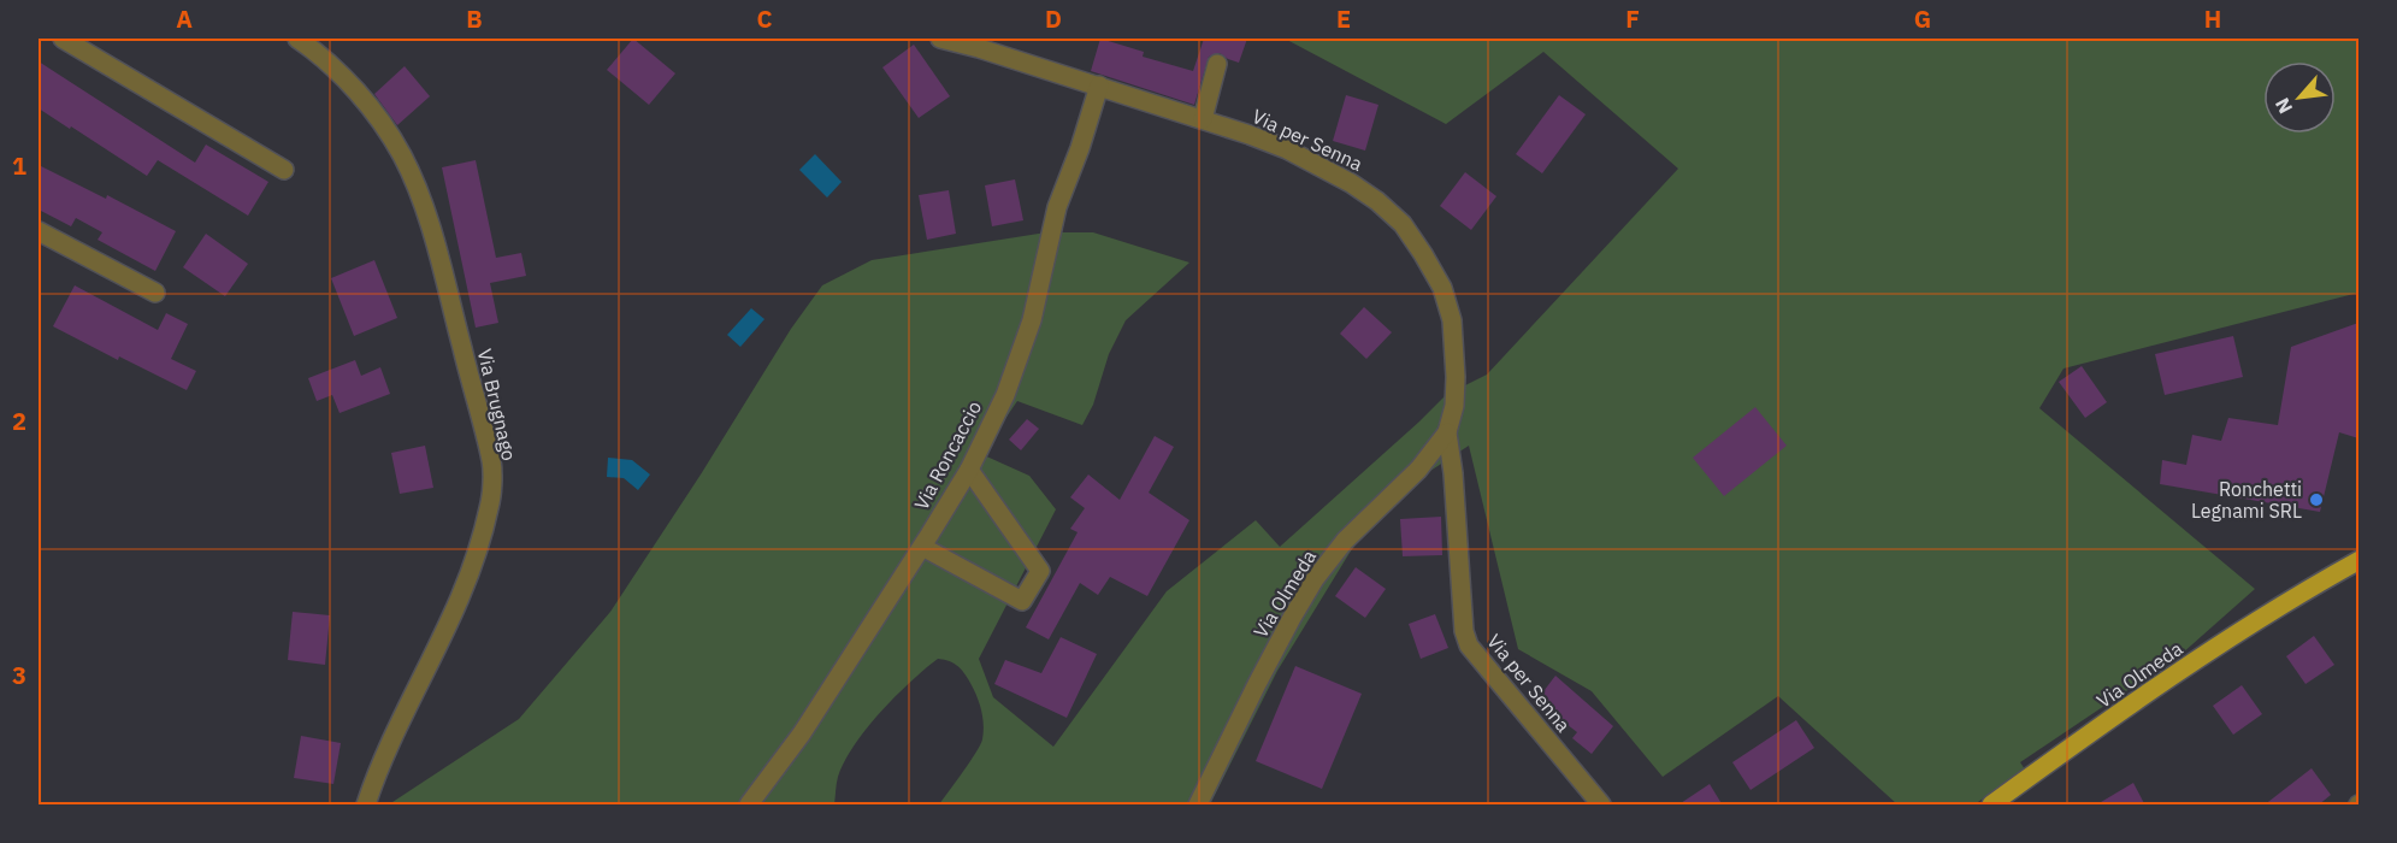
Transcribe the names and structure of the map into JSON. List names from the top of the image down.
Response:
{
  "streets": {
    "main road": ["Via Olmeda"],
    "street": ["Via per Senna", "Via Brugnago", "Via Roncaccio"]
  },
  "crossings": [
    ["Via per Senna", "Via Roncaccio"],
    ["Via per Senna", "Via Olmeda"]
  ],
  "places": ["Ronchetti Legnami SRL"],
  "north": "bottom left",
  "grid": {
    "columns": [
      "A",
      "B",
      "C",
      "D",
      "E",
      "F",
      "G",
      "H"
    ],
    "rows": ["1", "2", "3"]
  }
}
